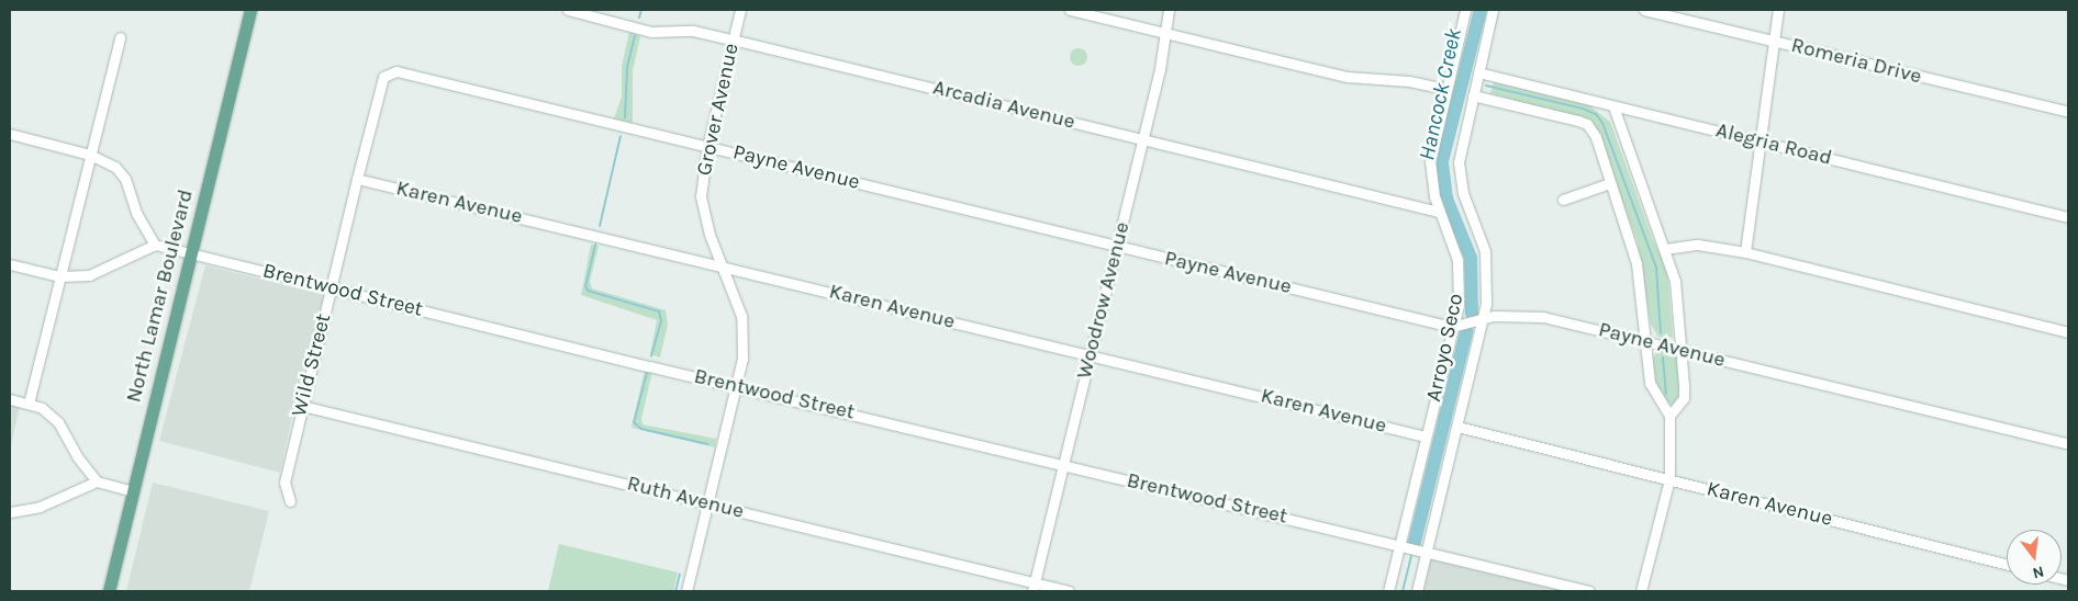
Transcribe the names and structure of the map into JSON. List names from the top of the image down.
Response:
{
  "streets": {
    "main road": ["North Lamar Boulevard"],
    "street": [
      "Romeria Drive",
      "Arcadia Avenue",
      "Grover Avenue",
      "Alegria Road",
      "Payne Avenue",
      "Karen Avenue",
      "Brentwood Street",
      "Woodrow Avenue",
      "Arroyo Seco",
      "Wild Street",
      "Ruth Avenue"
    ]
  },
  "crossings": [
    ["Arcadia Avenue", "Grover Avenue"],
    ["Arcadia Avenue", "Woodrow Avenue"],
    ["Arcadia Avenue", "Arroyo Seco"],
    ["Grover Avenue", "Payne Avenue"],
    ["Grover Avenue", "Karen Avenue"],
    ["Grover Avenue", "Brentwood Street"],
    ["Grover Avenue", "Ruth Avenue"],
    ["Alegria Road", "Arroyo Seco"],
    ["Payne Avenue", "Woodrow Avenue"],
    ["Payne Avenue", "Arroyo Seco"],
    ["Payne Avenue", "Wild Street"],
    ["Karen Avenue", "Woodrow Avenue"],
    ["Karen Avenue", "Arroyo Seco"],
    ["Karen Avenue", "Wild Street"],
    ["Brentwood Street", "North Lamar Boulevard"],
    ["Brentwood Street", "Woodrow Avenue"],
    ["Brentwood Street", "Arroyo Seco"],
    ["Brentwood Street", "Wild Street"],
    ["Woodrow Avenue", "Ruth Avenue"],
    ["Wild Street", "Ruth Avenue"]
  ],
  "water": ["Hancock Creek"],
  "north": "bottom"
}
